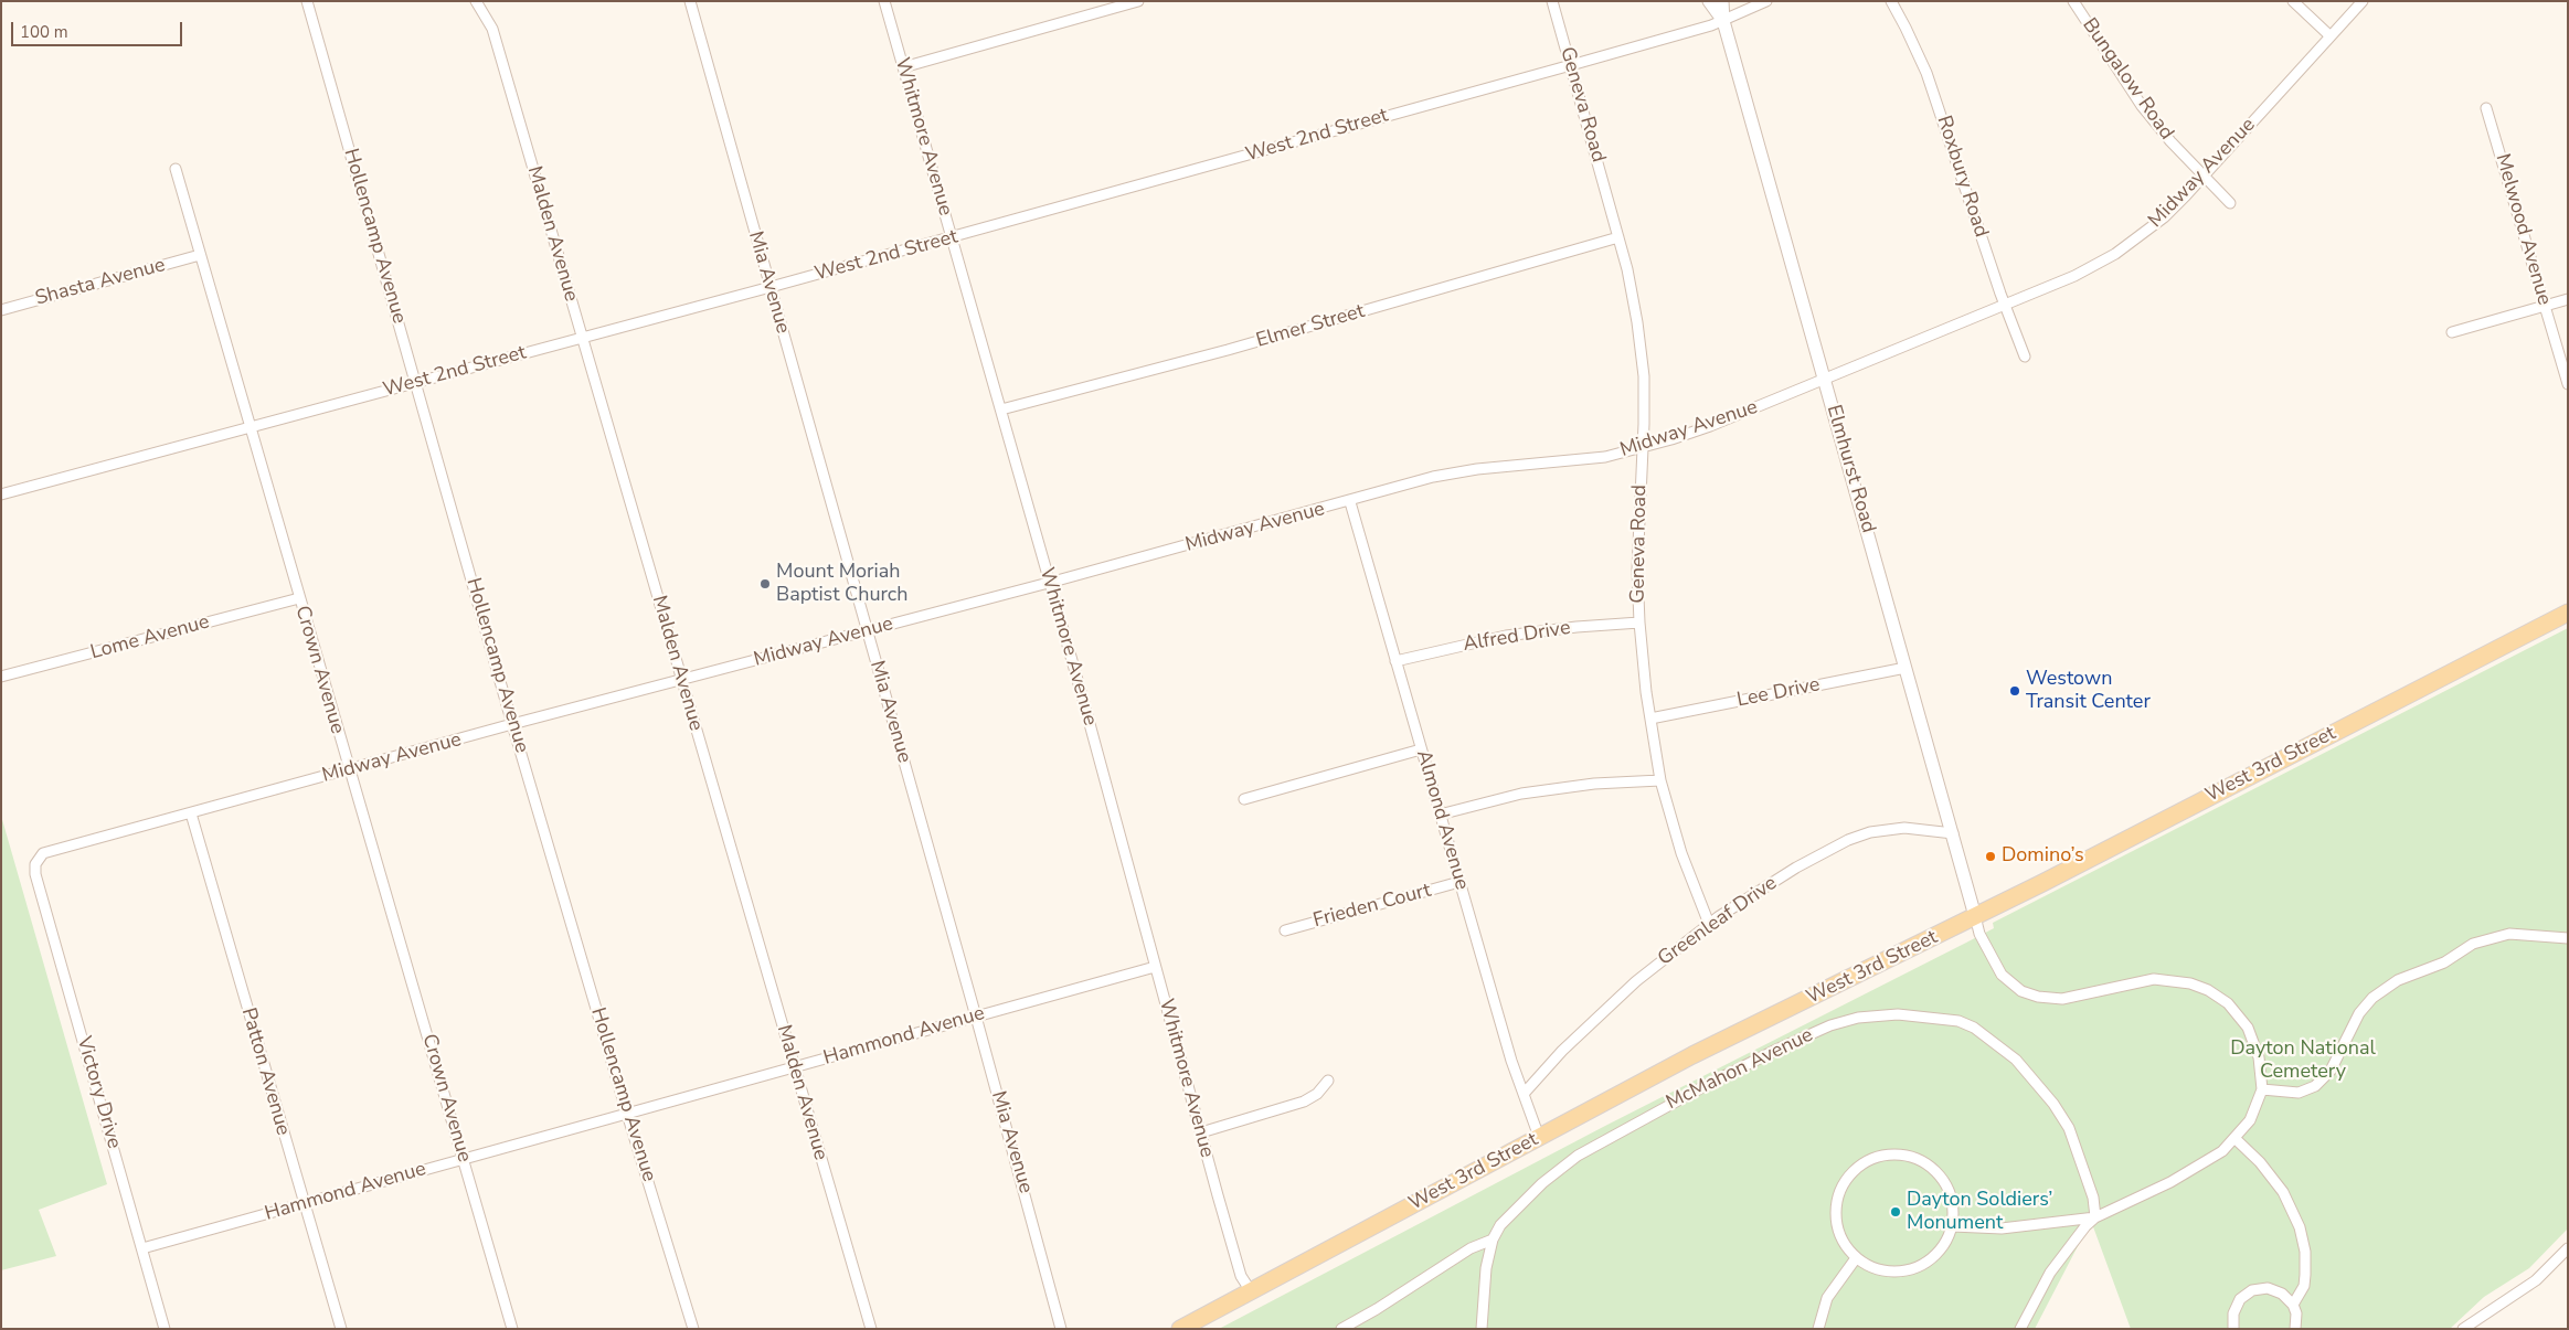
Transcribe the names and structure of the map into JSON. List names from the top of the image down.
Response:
{
  "streets": {
    "main road": ["West 3rd Street"],
    "street": [
      "Bungalow Road",
      "Geneva Road",
      "West 2nd Street",
      "Whitmore Avenue",
      "Midway Avenue",
      "Roxbury Road",
      "Melwood Avenue",
      "Malden Avenue",
      "Hollencamp Avenue",
      "Shasta Avenue",
      "Mia Avenue",
      "Elmer Street",
      "Elmhurst Road",
      "Alfred Drive",
      "Lome Avenue",
      "Crown Avenue",
      "Lee Drive",
      "Almond Avenue",
      "Frieden Court",
      "Greenleaf Drive",
      "Hammond Avenue",
      "McMahon Avenue",
      "Patton Avenue",
      "Victory Drive"
    ]
  },
  "crossings": [
    ["Bungalow Road", "Midway Avenue"],
    ["Geneva Road", "West 2nd Street"],
    ["Geneva Road", "Midway Avenue"],
    ["Geneva Road", "Elmer Street"],
    ["Geneva Road", "Alfred Drive"],
    ["Geneva Road", "Lee Drive"],
    ["Geneva Road", "Greenleaf Drive"],
    ["West 2nd Street", "Whitmore Avenue"],
    ["West 2nd Street", "Malden Avenue"],
    ["West 2nd Street", "Hollencamp Avenue"],
    ["West 2nd Street", "Mia Avenue"],
    ["West 2nd Street", "Elmhurst Road"],
    ["West 2nd Street", "Crown Avenue"],
    ["Whitmore Avenue", "Midway Avenue"],
    ["Whitmore Avenue", "Elmer Street"],
    ["Whitmore Avenue", "West 3rd Street"],
    ["Whitmore Avenue", "Hammond Avenue"],
    ["Midway Avenue", "Roxbury Road"],
    ["Midway Avenue", "Malden Avenue"],
    ["Midway Avenue", "Hollencamp Avenue"],
    ["Midway Avenue", "Mia Avenue"],
    ["Midway Avenue", "Elmhurst Road"],
    ["Midway Avenue", "Crown Avenue"],
    ["Midway Avenue", "Almond Avenue"],
    ["Midway Avenue", "Patton Avenue"],
    ["Midway Avenue", "Victory Drive"],
    ["Malden Avenue", "Hammond Avenue"],
    ["Hollencamp Avenue", "Hammond Avenue"],
    ["Shasta Avenue", "Crown Avenue"],
    ["Mia Avenue", "Hammond Avenue"],
    ["Elmhurst Road", "Lee Drive"],
    ["Elmhurst Road", "West 3rd Street"],
    ["Elmhurst Road", "Greenleaf Drive"],
    ["Alfred Drive", "Almond Avenue"],
    ["Lome Avenue", "Crown Avenue"],
    ["Crown Avenue", "Hammond Avenue"],
    ["West 3rd Street", "Almond Avenue"],
    ["Almond Avenue", "Frieden Court"],
    ["Almond Avenue", "Greenleaf Drive"],
    ["Hammond Avenue", "Patton Avenue"],
    ["Hammond Avenue", "Victory Drive"]
  ],
  "parks": ["Dayton National Cemetery"],
  "places": [
    "Mount Moriah Baptist Church",
    "Westown Transit Center",
    "Domino’s",
    "Dayton Soldiers’ Monument"
  ],
  "scale_bar": "100 m"
}
